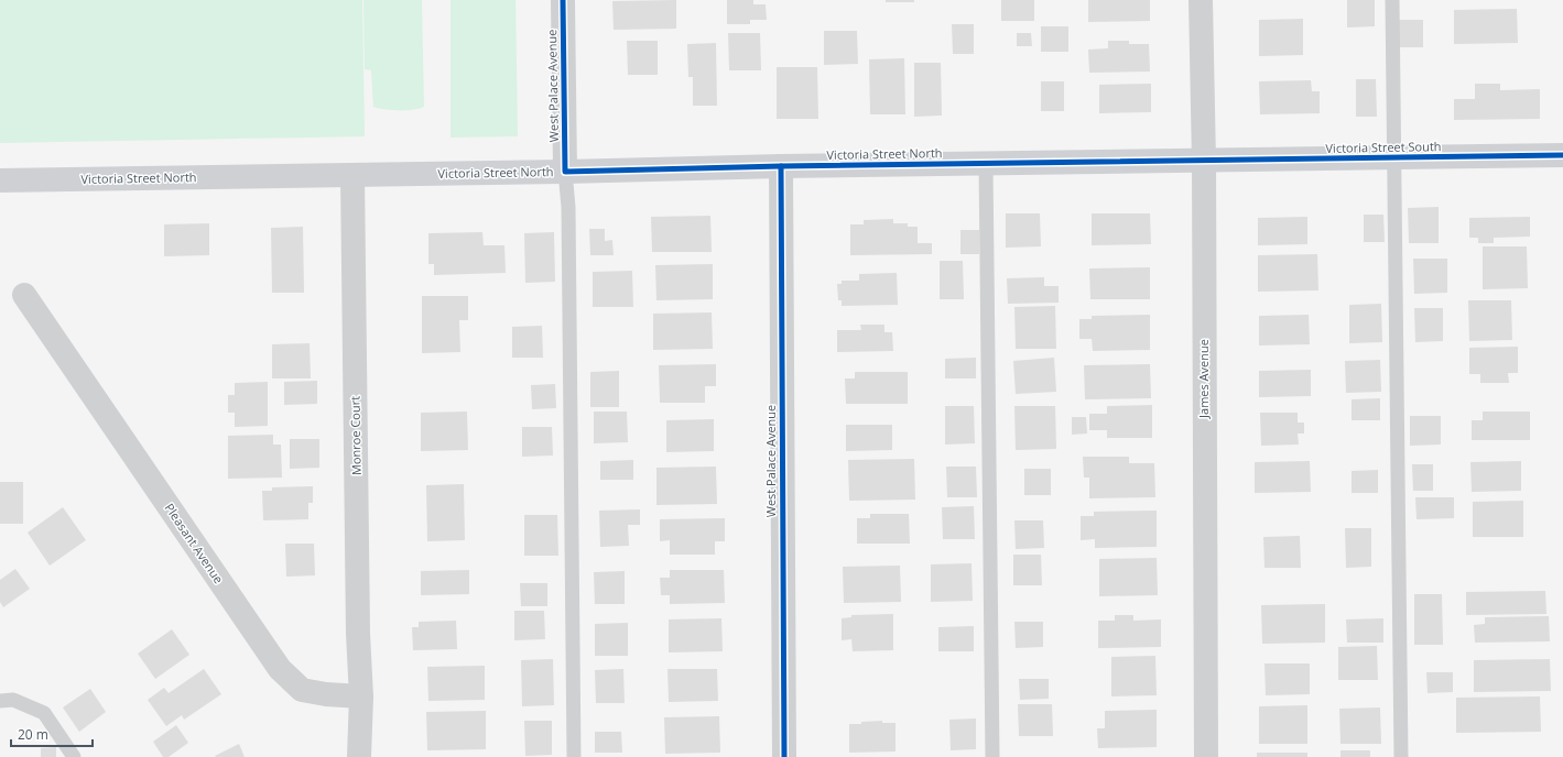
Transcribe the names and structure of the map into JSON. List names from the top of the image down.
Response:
{
  "streets": {
    "street": [
      "West Palace Avenue",
      "Victoria Street South",
      "Victoria Street North",
      "James Avenue",
      "Monroe Court",
      "Pleasant Avenue"
    ]
  },
  "crossings": [
    ["West Palace Avenue", "Victoria Street North"],
    ["Victoria Street South", "Victoria Street North"],
    ["Victoria Street South", "James Avenue"],
    ["Victoria Street North", "James Avenue"],
    ["Victoria Street North", "Monroe Court"],
    ["Monroe Court", "Pleasant Avenue"]
  ],
  "scale_bar": "20 m"
}
